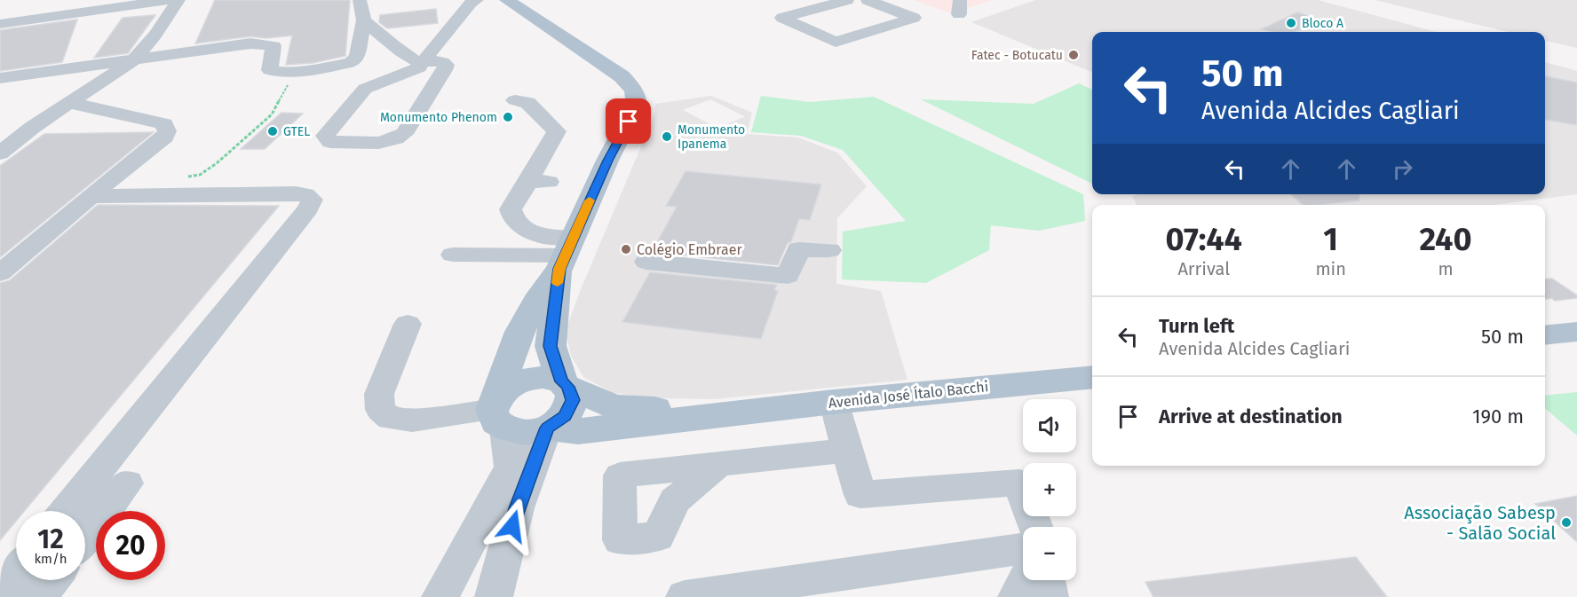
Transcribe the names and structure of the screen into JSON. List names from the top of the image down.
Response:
{
  "streets": {
    "main road": ["Avenida José Ítalo Bacchi"]
  },
  "places": [
    "Bloco A",
    "Fatec - Botucatu",
    "Monumento Phenom",
    "GTEL",
    "Monumento Ipanema",
    "Colégio Embraer",
    "Associação Sabesp - Salão Social"
  ],
  "page": {
    "turn": ["50 m", "Avenida Alcides Cagliari"],
    "eta": [
      "07:44",
      "Arrival",
      "1",
      "min",
      "240",
      "m"
    ],
    "list": [
      {
        "name": "Turn left",
        "note": "Avenida Alcides Cagliari",
        "value": "50 m"
      },
      {
        "name": "Arrive at destination",
        "value": "190 m"
      }
    ],
    "map_buttons": ["+", "−"],
    "speed": "12 km/h",
    "limit": "20"
  }
}
